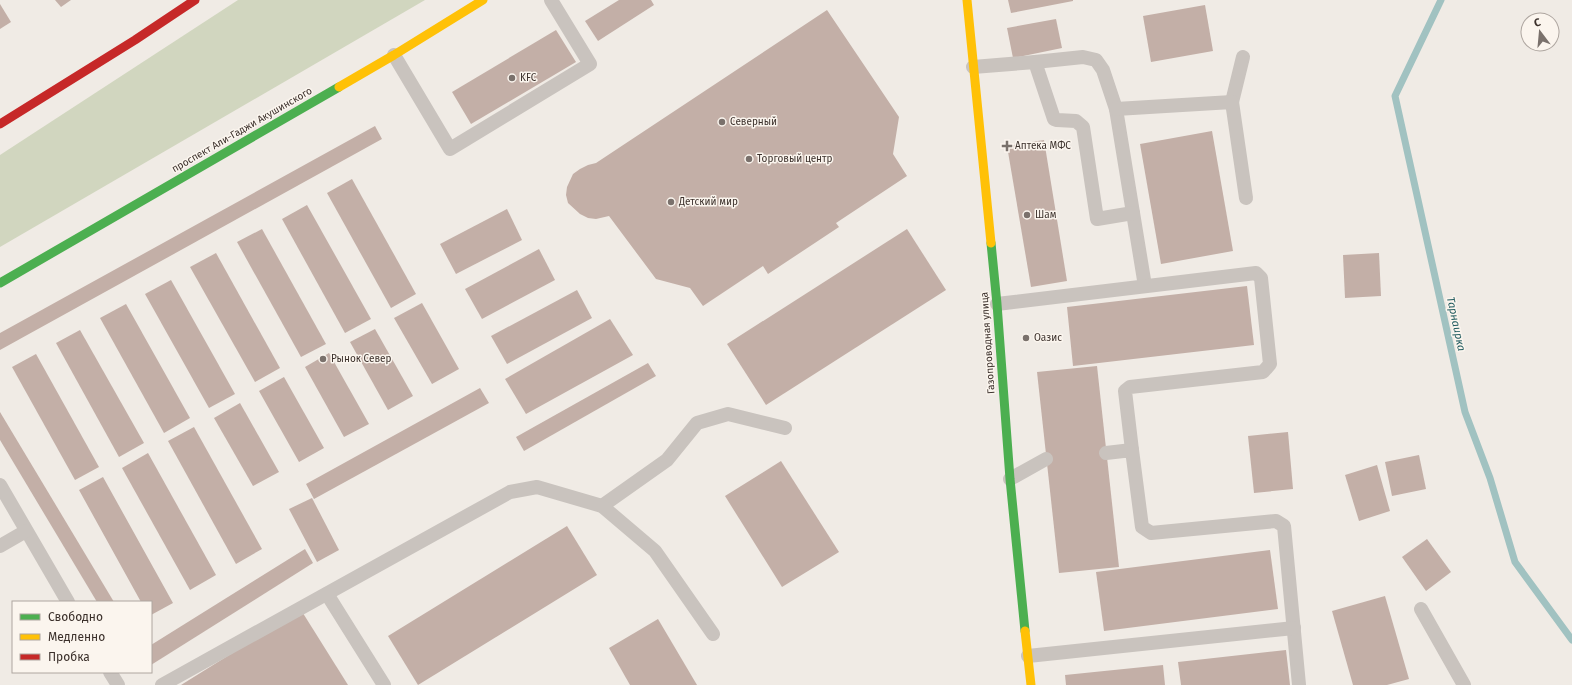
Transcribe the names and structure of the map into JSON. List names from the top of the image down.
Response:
{
  "streets": {
    "main road": ["проспект Али-Гаджи Акушинского", "Газопроводная улица"]
  },
  "water": ["Тарнаирка"],
  "places": {
    "other": [
      "KFC",
      "Северный",
      "Торговый центр",
      "Детский мир",
      "Шам",
      "Оазис",
      "Рынок Север"
    ],
    "health": ["Аптека МФС"]
  },
  "legend": ["Свободно", "Медленно", "Пробка"],
  "north": "top"
}
